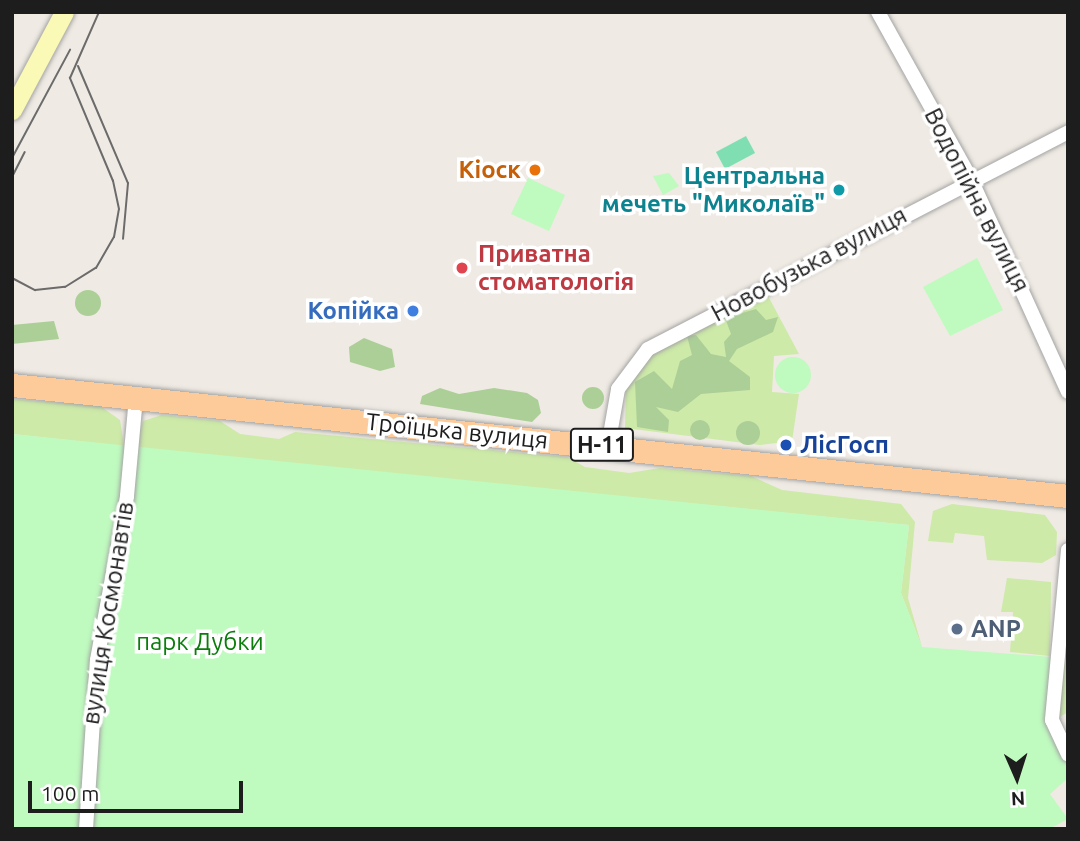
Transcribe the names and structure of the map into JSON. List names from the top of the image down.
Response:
{
  "streets": {
    "main road": ["Троїцька вулиця", "Н-11"],
    "street": ["Водопійна вулиця", "Новобузька вулиця", "вулиця Космонавтів"]
  },
  "crossings": [
    ["Водопійна вулиця", "Новобузька вулиця"],
    ["Новобузька вулиця", "Троїцька вулиця"],
    ["Троїцька вулиця", "вулиця Космонавтів"]
  ],
  "parks": ["парк Дубки"],
  "places": [
    "Кіоск",
    "Центральна мечеть \"Миколаїв\"",
    "Приватна стоматологія",
    "Копійка",
    "ЛісГосп",
    "ANP"
  ],
  "scale_bar": "100 m",
  "north": "bottom"
}
